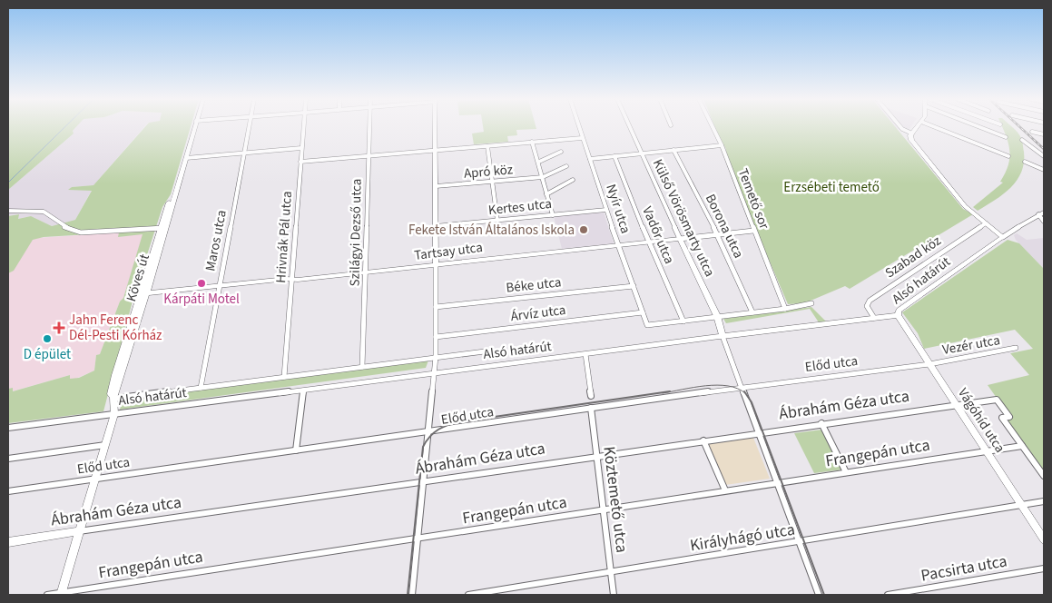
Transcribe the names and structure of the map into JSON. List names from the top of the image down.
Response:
{
  "streets": {
    "street": [
      "Apró köz",
      "Temető sor",
      "Kertes utca",
      "Nyír utca",
      "Külső Vörösmarty utca",
      "Borona utca",
      "Szilágyi Dezső utca",
      "Vadőr utca",
      "Hrivnák Pál utca",
      "Maros utca",
      "Tartsay utca",
      "Szabad köz",
      "Köves út",
      "Alsó határút",
      "Béke utca",
      "Árvíz utca",
      "Vezér utca",
      "Előd utca",
      "Ábrahám Géza utca",
      "Vágóhíd utca",
      "Frangepán utca",
      "Köztemető utca",
      "Királyhágó utca",
      "Pacsirta utca"
    ]
  },
  "crossings": [
    ["Temető sor", "Tartsay utca"],
    ["Kertes utca", "Nyír utca"],
    ["Nyír utca", "Vadőr utca"],
    ["Nyír utca", "Tartsay utca"],
    ["Nyír utca", "Béke utca"],
    ["Nyír utca", "Árvíz utca"],
    ["Külső Vörösmarty utca", "Tartsay utca"],
    ["Külső Vörösmarty utca", "Alsó határút"],
    ["Borona utca", "Tartsay utca"],
    ["Szilágyi Dezső utca", "Tartsay utca"],
    ["Szilágyi Dezső utca", "Alsó határút"],
    ["Vadőr utca", "Tartsay utca"],
    ["Hrivnák Pál utca", "Tartsay utca"],
    ["Hrivnák Pál utca", "Alsó határút"],
    ["Maros utca", "Tartsay utca"],
    ["Maros utca", "Alsó határút"],
    ["Tartsay utca", "Köves út"],
    ["Szabad köz", "Alsó határút"],
    ["Köves út", "Alsó határút"],
    ["Alsó határút", "Vágóhíd utca"],
    ["Vezér utca", "Előd utca"],
    ["Vezér utca", "Vágóhíd utca"],
    ["Előd utca", "Vágóhíd utca"],
    ["Előd utca", "Köztemető utca"],
    ["Ábrahám Géza utca", "Vágóhíd utca"],
    ["Ábrahám Géza utca", "Frangepán utca"],
    ["Ábrahám Géza utca", "Köztemető utca"],
    ["Vágóhíd utca", "Frangepán utca"],
    ["Vágóhíd utca", "Királyhágó utca"],
    ["Frangepán utca", "Köztemető utca"],
    ["Köztemető utca", "Királyhágó utca"]
  ],
  "parks": ["Erzsébeti temető"],
  "places": {
    "other": ["Fekete István Általános Iskola", "Kárpáti Motel", "D épület"],
    "health": ["Jahn Ferenc Dél-Pesti Kórház"]
  }
}
